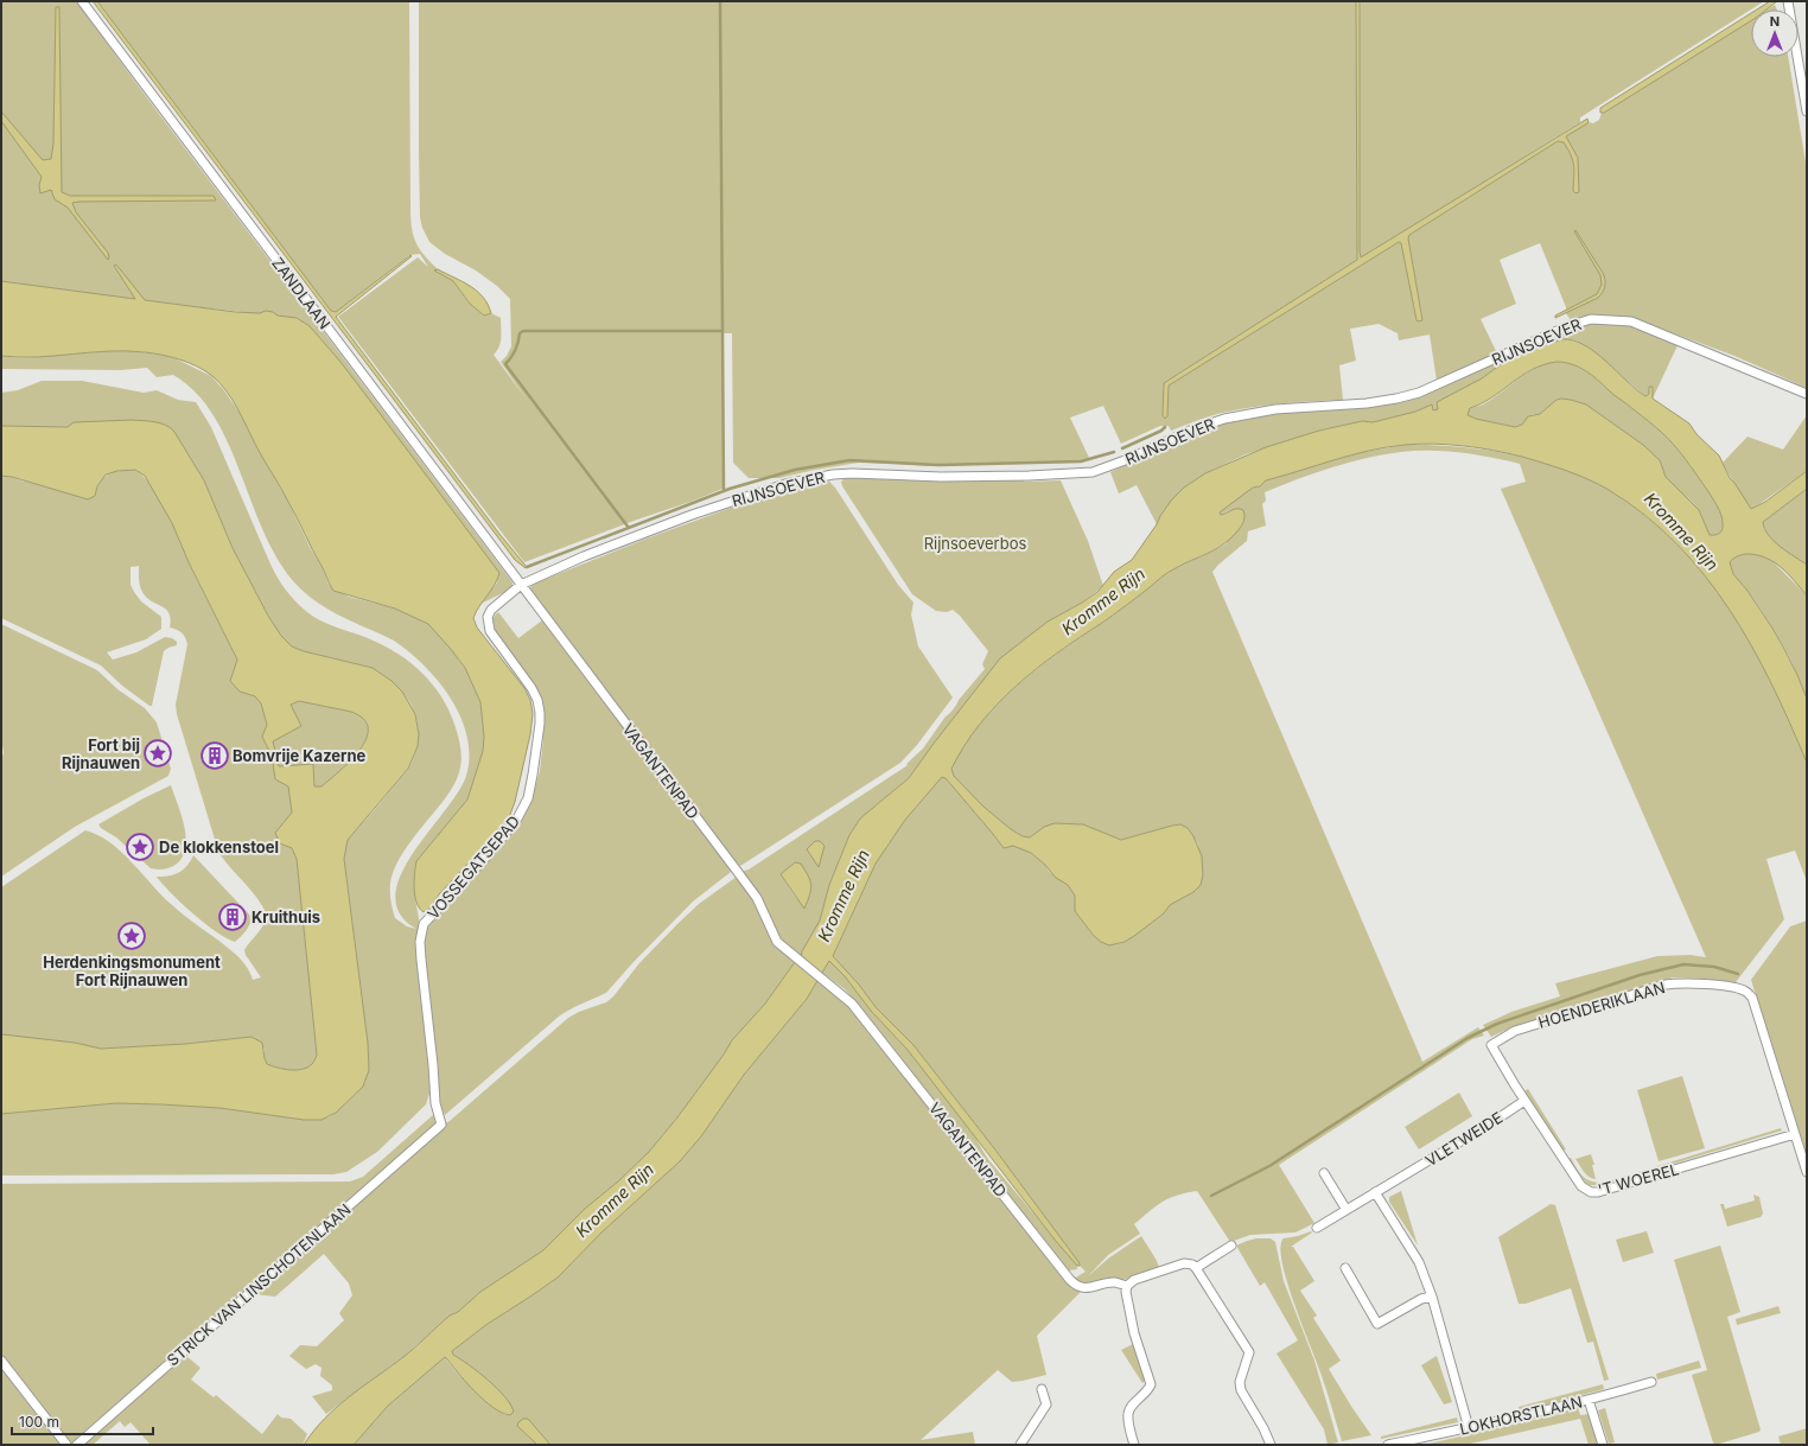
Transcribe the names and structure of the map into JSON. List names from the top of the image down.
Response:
{
  "streets": {
    "street": [
      "ZANDLAAN",
      "RIJNSOEVER",
      "VAGANTENPAD",
      "VOSSEGATSEPAD",
      "HOENDERIKLAAN",
      "VLETWEIDE",
      "'T WOEREL",
      "STRICK VAN LINSCHOTENLAAN",
      "LOKHORSTLAAN"
    ]
  },
  "crossings": [
    ["ZANDLAAN", "RIJNSOEVER"],
    ["ZANDLAAN", "VAGANTENPAD"],
    ["ZANDLAAN", "VOSSEGATSEPAD"],
    ["RIJNSOEVER", "VAGANTENPAD"],
    ["RIJNSOEVER", "VOSSEGATSEPAD"],
    ["VAGANTENPAD", "VOSSEGATSEPAD"],
    ["VOSSEGATSEPAD", "STRICK VAN LINSCHOTENLAAN"],
    ["HOENDERIKLAAN", "VLETWEIDE"],
    ["HOENDERIKLAAN", "'T WOEREL"],
    ["VLETWEIDE", "'T WOEREL"]
  ],
  "water": ["Kromme Rijn"],
  "parks": ["Rijnsoeverbos"],
  "places": {
    "place": ["Fort bij Rijnauwen", "De klokkenstoel", "Herdenkingsmonument Fort Rijnauwen"],
    "building": ["Bomvrije Kazerne", "Kruithuis"]
  },
  "scale_bar": "100 m",
  "north": "top"
}
